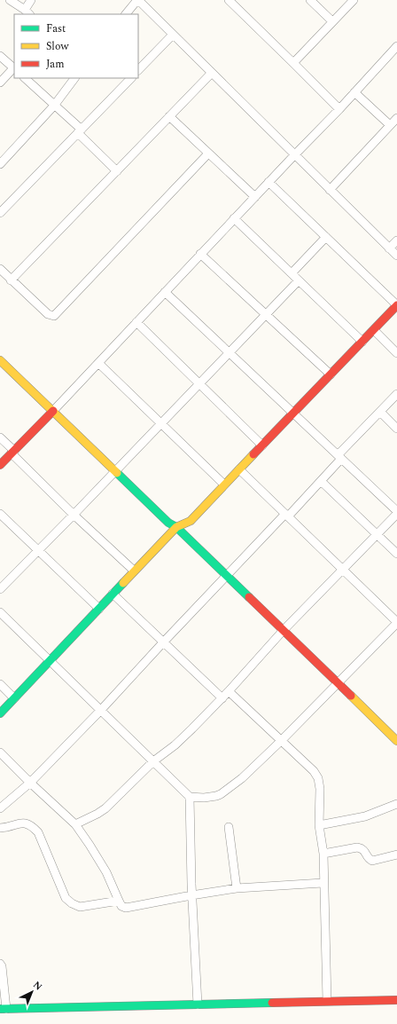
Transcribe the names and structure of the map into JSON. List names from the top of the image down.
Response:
{
  "legend": ["Fast", "Slow", "Jam"],
  "north": "top right"
}
